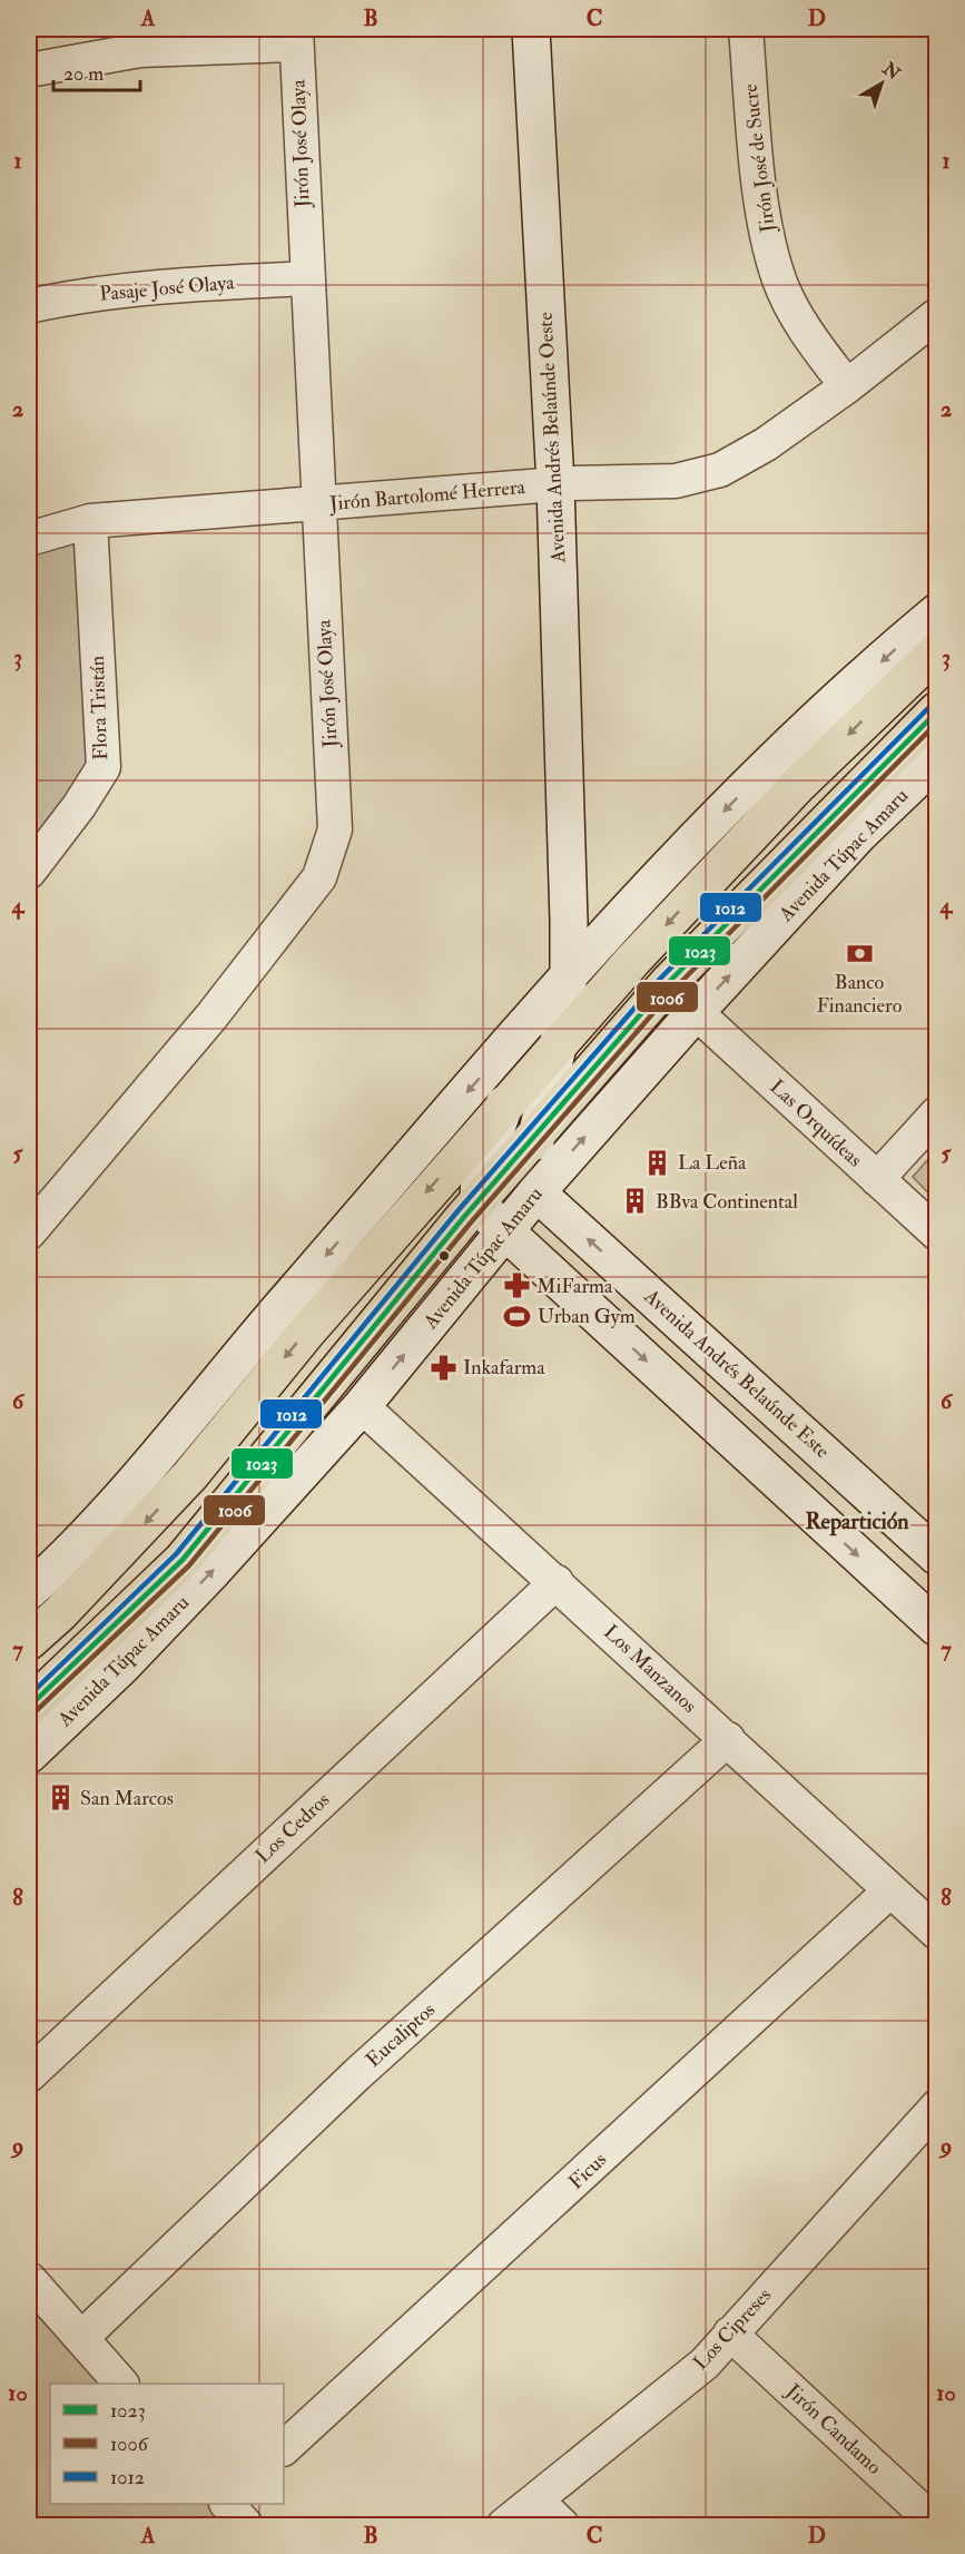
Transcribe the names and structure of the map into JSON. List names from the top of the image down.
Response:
{
  "streets": {
    "highway": ["Avenida Túpac Amaru"],
    "street": [
      "Jirón José Olaya",
      "Jirón José de Sucre",
      "Pasaje José Olaya",
      "Avenida Andrés Belaúnde Oeste",
      "Jirón Bartolomé Herrera",
      "Flora Tristán",
      "Las Orquídeas",
      "Avenida Andrés Belaúnde Este",
      "Los Manzanos",
      "Los Cedros",
      "Eucaliptos",
      "Ficus",
      "Los Cipreses",
      "Jirón Candamo"
    ]
  },
  "crossings": [
    ["Jirón José Olaya", "Pasaje José Olaya"],
    ["Jirón José Olaya", "Jirón Bartolomé Herrera"],
    ["Jirón José de Sucre", "Jirón Bartolomé Herrera"],
    ["Avenida Andrés Belaúnde Oeste", "Jirón Bartolomé Herrera"],
    ["Avenida Andrés Belaúnde Oeste", "Avenida Túpac Amaru"],
    ["Avenida Andrés Belaúnde Oeste", "Avenida Andrés Belaúnde Este"],
    ["Jirón Bartolomé Herrera", "Flora Tristán"],
    ["Avenida Túpac Amaru", "Las Orquídeas"],
    ["Avenida Túpac Amaru", "Avenida Andrés Belaúnde Este"],
    ["Avenida Túpac Amaru", "Los Manzanos"],
    ["Los Manzanos", "Los Cedros"],
    ["Los Manzanos", "Eucaliptos"],
    ["Los Manzanos", "Ficus"],
    ["Los Cipreses", "Jirón Candamo"]
  ],
  "districts": ["Repartición"],
  "places": {
    "bank": ["Banco Financiero"],
    "building": ["La Leña", "BBva Continental", "San Marcos"],
    "pharmacy": ["MiFarma", "Inkafarma"],
    "sports": ["Urban Gym"]
  },
  "lines": ["transit line 1012", "transit line 1023", "transit line 1006"],
  "legend": ["1023", "1006", "1012"],
  "scale_bar": "20 m",
  "north": "top right",
  "grid": {
    "columns": [
      "A",
      "B",
      "C",
      "D"
    ],
    "rows": [
      "1",
      "2",
      "3",
      "4",
      "5",
      "6",
      "7",
      "8",
      "9",
      "10"
    ]
  }
}
